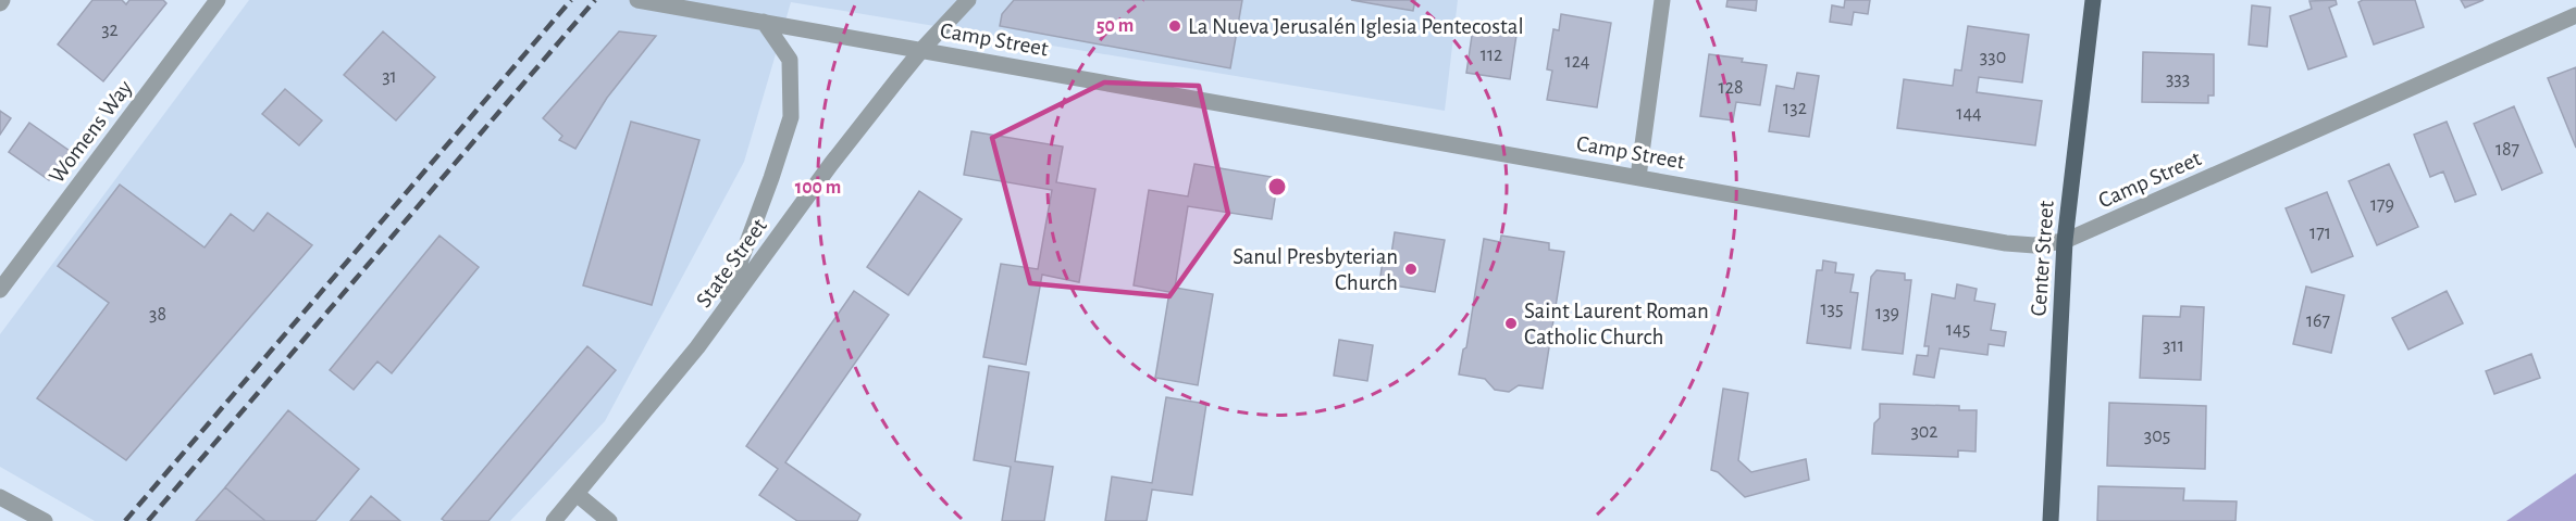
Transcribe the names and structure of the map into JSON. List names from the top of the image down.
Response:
{
  "streets": {
    "main road": ["Center Street"],
    "street": ["Camp Street", "Womens Way", "State Street"]
  },
  "crossings": [
    ["Camp Street", "Center Street"],
    ["Camp Street", "State Street"]
  ],
  "places": ["La Nueva Jerusalén Iglesia Pentecostal", "Sanul Presbyterian Church", "Saint Laurent Roman Catholic Church"],
  "house_numbers": [
    "32",
    "112",
    "330",
    "124",
    "31",
    "333",
    "128",
    "132",
    "144",
    "187",
    "179",
    "171",
    "135",
    "139",
    "38",
    "167",
    "145",
    "311",
    "302",
    "305"
  ],
  "rings": ["50 m", "100 m"]
}
